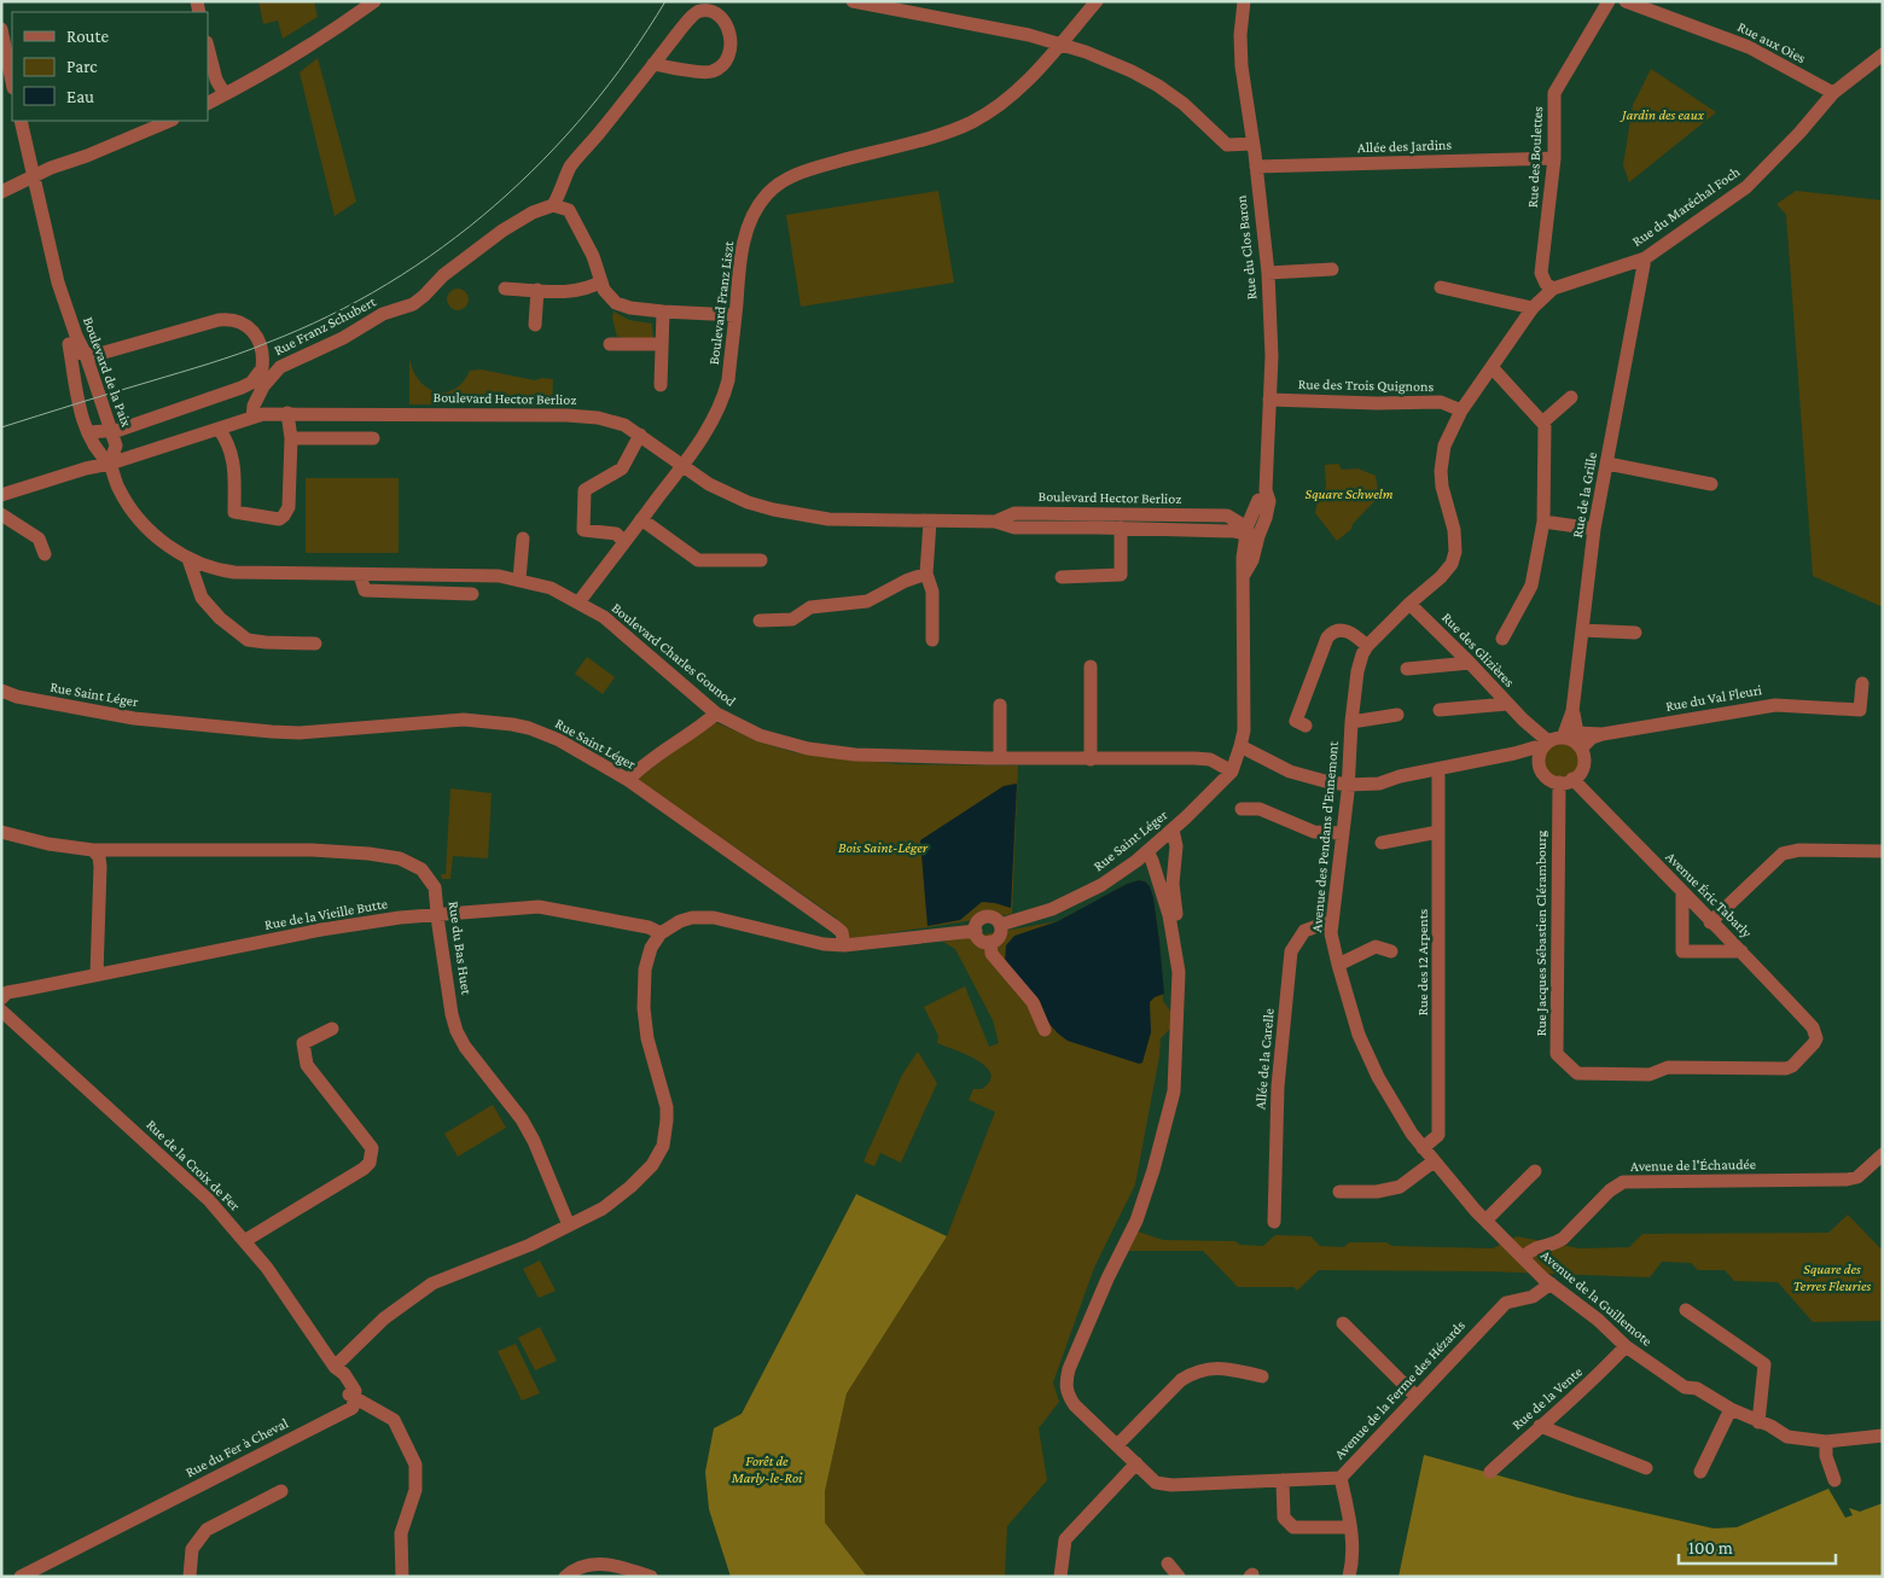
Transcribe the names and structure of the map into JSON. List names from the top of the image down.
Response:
{
  "streets": {
    "street": [
      "Rue aux Oies",
      "Allée des Jardins",
      "Rue des Boulettes",
      "Rue du Maréchal Foch",
      "Rue du Clos Baron",
      "Boulevard Franz Liszt",
      "Rue Franz Schubert",
      "Boulevard de la Paix",
      "Rue des Trois Quignons",
      "Boulevard Hector Berlioz",
      "Rue de la Grille",
      "Rue des Glizières",
      "Boulevard Charles Gounod",
      "Rue Saint Léger",
      "Rue du Val Fleuri",
      "Avenue des Pendans d'Ennemont",
      "Avenue Éric Tabarly",
      "Rue de la Vieille Butte",
      "Rue Jacques Sébastien Clérambourg",
      "Rue du Bas Huet",
      "Rue des 12 Arpents",
      "Allée de la Carelle",
      "Rue de la Croix de Fer",
      "Avenue de l'Échaudée",
      "Avenue de la Guillemote",
      "Avenue de la Ferme des Hézards",
      "Rue de la Vente",
      "Rue du Fer à Cheval"
    ]
  },
  "crossings": [
    ["Rue aux Oies", "Rue du Maréchal Foch"],
    ["Allée des Jardins", "Rue des Boulettes"],
    ["Allée des Jardins", "Rue du Clos Baron"],
    ["Rue des Boulettes", "Rue du Maréchal Foch"],
    ["Rue du Maréchal Foch", "Rue des Trois Quignons"],
    ["Rue du Maréchal Foch", "Rue de la Grille"],
    ["Rue du Maréchal Foch", "Avenue des Pendans d'Ennemont"],
    ["Rue du Clos Baron", "Rue des Trois Quignons"],
    ["Boulevard Franz Liszt", "Boulevard Hector Berlioz"],
    ["Boulevard Franz Liszt", "Boulevard Charles Gounod"],
    ["Rue Franz Schubert", "Boulevard Hector Berlioz"],
    ["Boulevard de la Paix", "Boulevard Hector Berlioz"],
    ["Boulevard de la Paix", "Boulevard Charles Gounod"],
    ["Boulevard Hector Berlioz", "Boulevard Charles Gounod"],
    ["Rue de la Grille", "Rue des Glizières"],
    ["Rue de la Grille", "Rue du Val Fleuri"],
    ["Rue de la Grille", "Avenue Éric Tabarly"],
    ["Rue de la Grille", "Rue Jacques Sébastien Clérambourg"],
    ["Rue des Glizières", "Rue du Val Fleuri"],
    ["Rue des Glizières", "Avenue des Pendans d'Ennemont"],
    ["Rue des Glizières", "Avenue Éric Tabarly"],
    ["Rue des Glizières", "Rue Jacques Sébastien Clérambourg"],
    ["Boulevard Charles Gounod", "Rue Saint Léger"],
    ["Rue Saint Léger", "Avenue de la Ferme des Hézards"],
    ["Rue du Val Fleuri", "Avenue Éric Tabarly"],
    ["Rue du Val Fleuri", "Rue Jacques Sébastien Clérambourg"],
    ["Avenue des Pendans d'Ennemont", "Rue des 12 Arpents"],
    ["Avenue des Pendans d'Ennemont", "Allée de la Carelle"],
    ["Avenue des Pendans d'Ennemont", "Avenue de l'Échaudée"],
    ["Avenue des Pendans d'Ennemont", "Avenue de la Guillemote"],
    ["Avenue Éric Tabarly", "Rue Jacques Sébastien Clérambourg"],
    ["Rue de la Vieille Butte", "Rue du Bas Huet"],
    ["Rue de la Croix de Fer", "Rue du Fer à Cheval"],
    ["Avenue de l'Échaudée", "Avenue de la Guillemote"],
    ["Avenue de la Guillemote", "Avenue de la Ferme des Hézards"],
    ["Avenue de la Guillemote", "Rue de la Vente"]
  ],
  "parks": [
    "Jardin des eaux",
    "Square Schwelm",
    "Bois Saint-Léger",
    "Square des Terres Fleuries",
    "Forêt de Marly-le-Roi"
  ],
  "legend": ["Route", "Parc", "Eau"],
  "scale_bar": "100 m"
}
